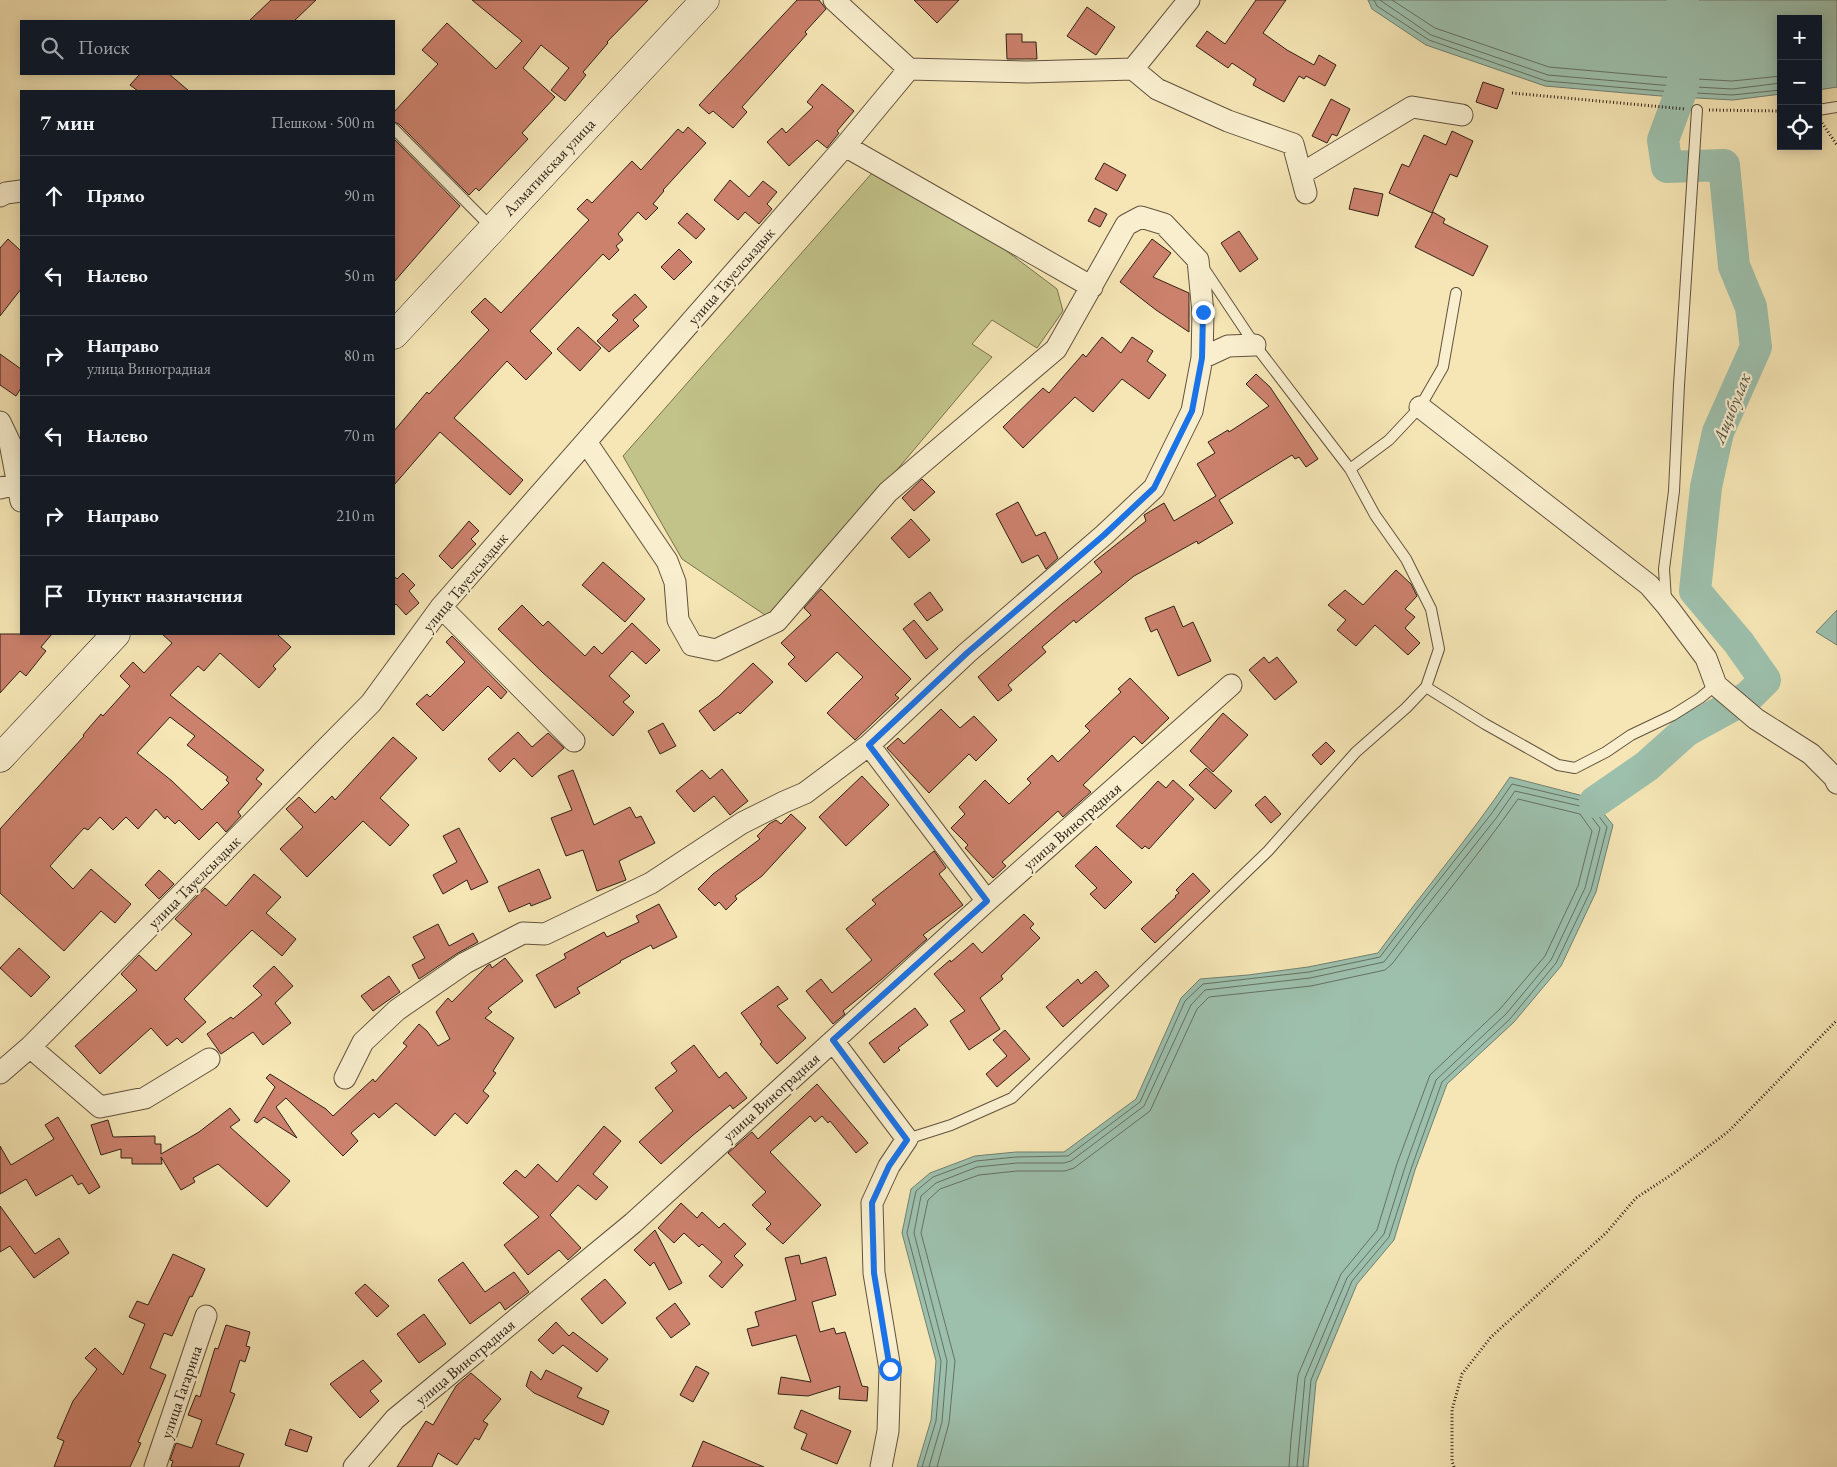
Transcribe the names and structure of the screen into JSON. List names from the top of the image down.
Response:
{
  "streets": {
    "main road": ["Алматинская улица"],
    "street": ["улица Тауелсыздык", "улица Виноградная", "улица Гагарина"]
  },
  "water": ["Ащибулак"],
  "page": {
    "map_buttons": ["+", "−"],
    "search": "Поиск",
    "heading": ["7 мин", "Пешком · 500 m"],
    "list": [
      ["Прямо", "90 m"],
      ["Налево", "50 m"],
      ["Направо", "улица Виноградная", "80 m"],
      ["Налево", "70 m"],
      ["Направо", "210 m"],
      "Пункт назначения"
    ]
  }
}
